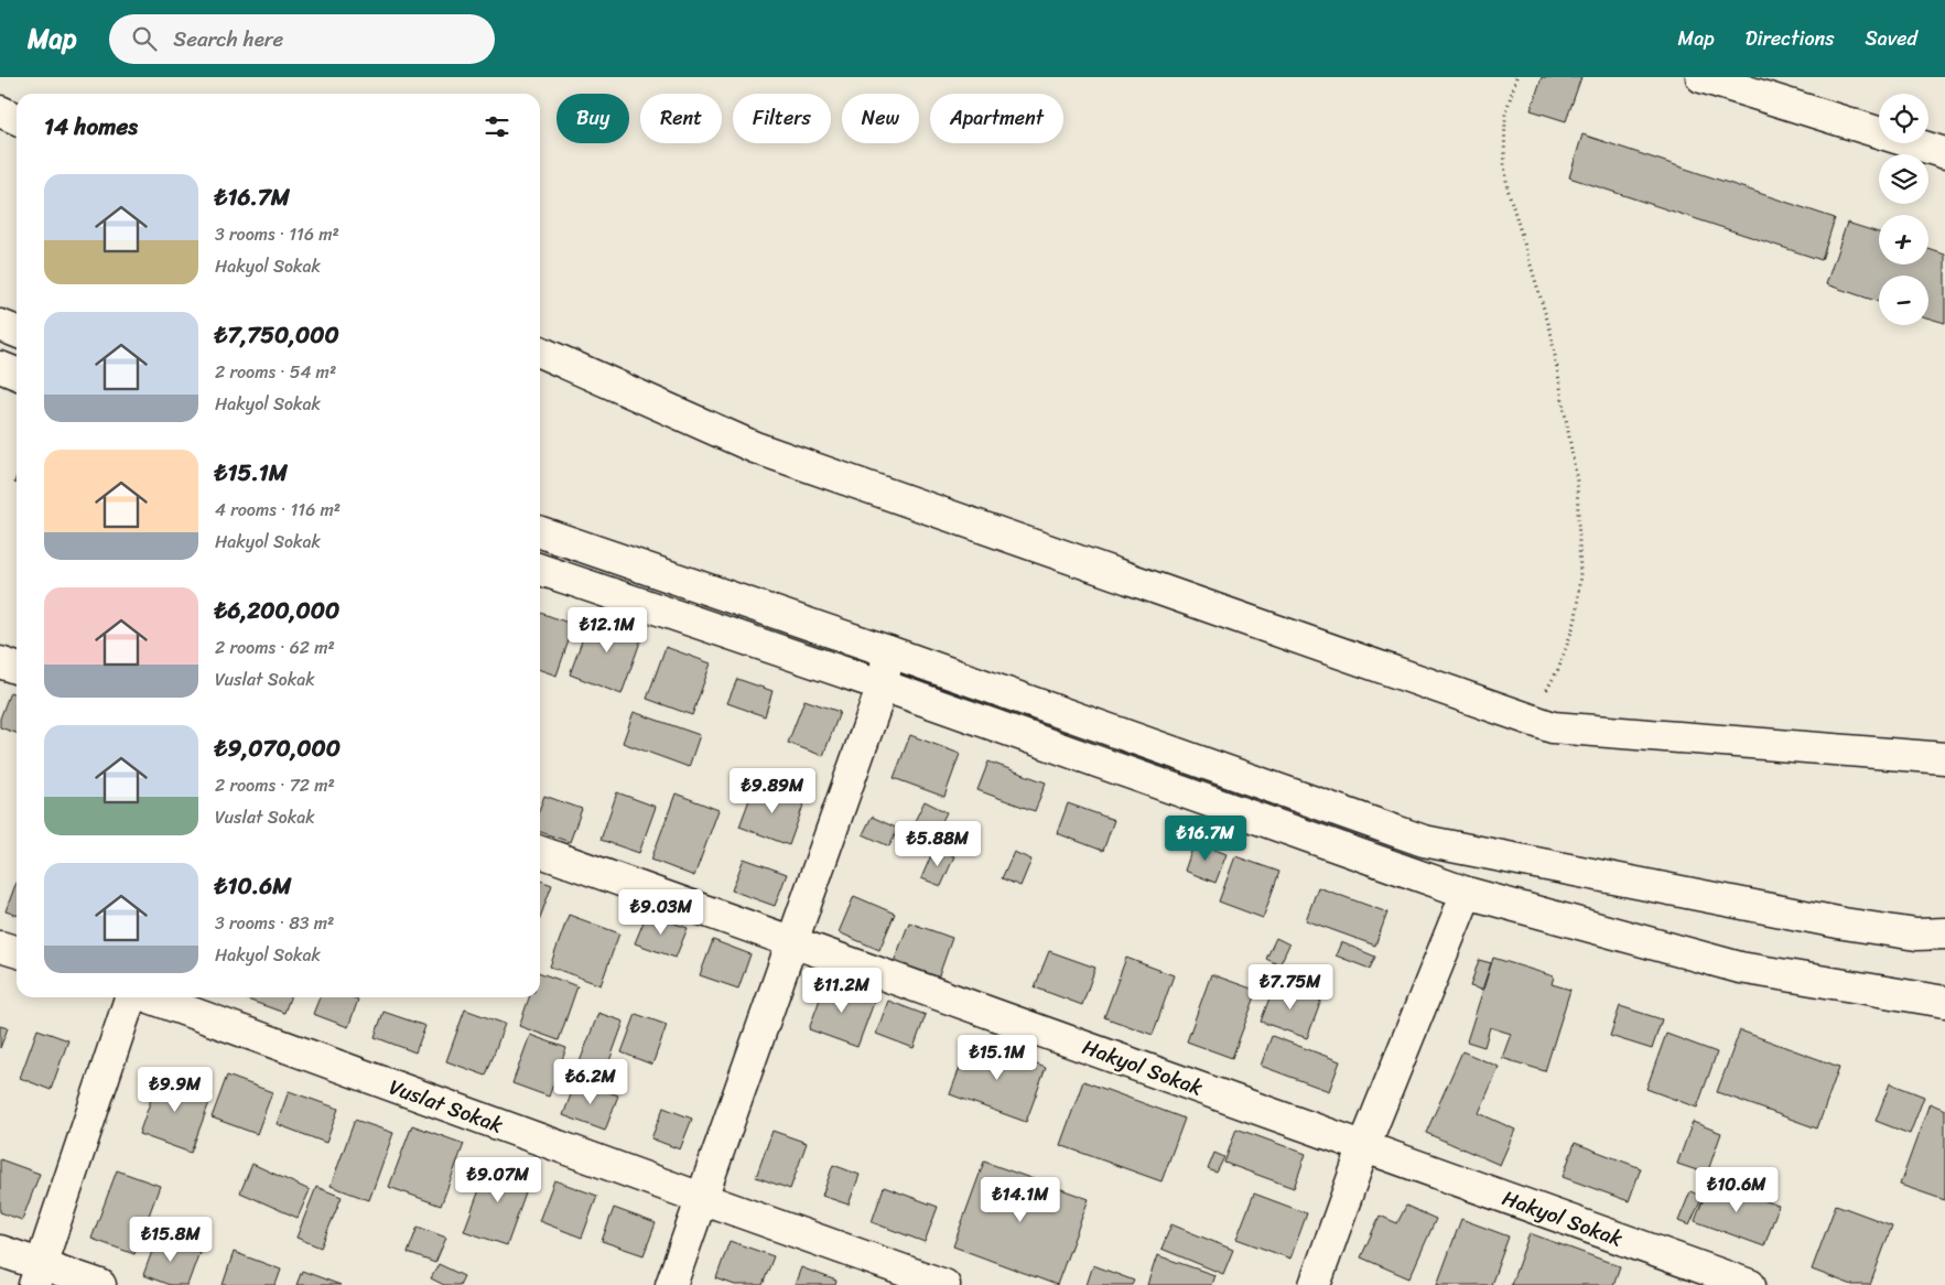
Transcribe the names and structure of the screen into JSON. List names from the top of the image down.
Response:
{
  "streets": {
    "street": ["Hakyol Sokak", "Vuslat Sokak"]
  },
  "page": {
    "header": "Map",
    "search": "Search here",
    "nav": ["Map", "Directions", "Saved"],
    "map_buttons": ["+", "−"],
    "chip": [
      "Buy",
      "Rent",
      "Filters",
      "New",
      "Apartment"
    ],
    "heading": "14 homes",
    "list": [
      {
        "name": "₺16.7M",
        "note": "3 rooms · 116 m² · Hakyol Sokak"
      },
      {
        "name": "₺7,750,000",
        "note": "2 rooms · 54 m² · Hakyol Sokak"
      },
      {
        "name": "₺15.1M",
        "note": "4 rooms · 116 m² · Hakyol Sokak"
      },
      {
        "name": "₺6,200,000",
        "note": "2 rooms · 62 m² · Vuslat Sokak"
      },
      {
        "name": "₺9,070,000",
        "note": "2 rooms · 72 m² · Vuslat Sokak"
      },
      {
        "name": "₺10.6M",
        "note": "3 rooms · 83 m² · Hakyol Sokak"
      }
    ],
    "price": [
      "₺12.1M",
      "₺9.89M",
      "₺16.7M",
      "₺5.88M",
      "₺9.03M",
      "₺7.75M",
      "₺11.2M",
      "₺15.1M",
      "₺6.2M",
      "₺9.9M",
      "₺9.07M",
      "₺10.6M",
      "₺14.1M",
      "₺15.8M"
    ]
  }
}
